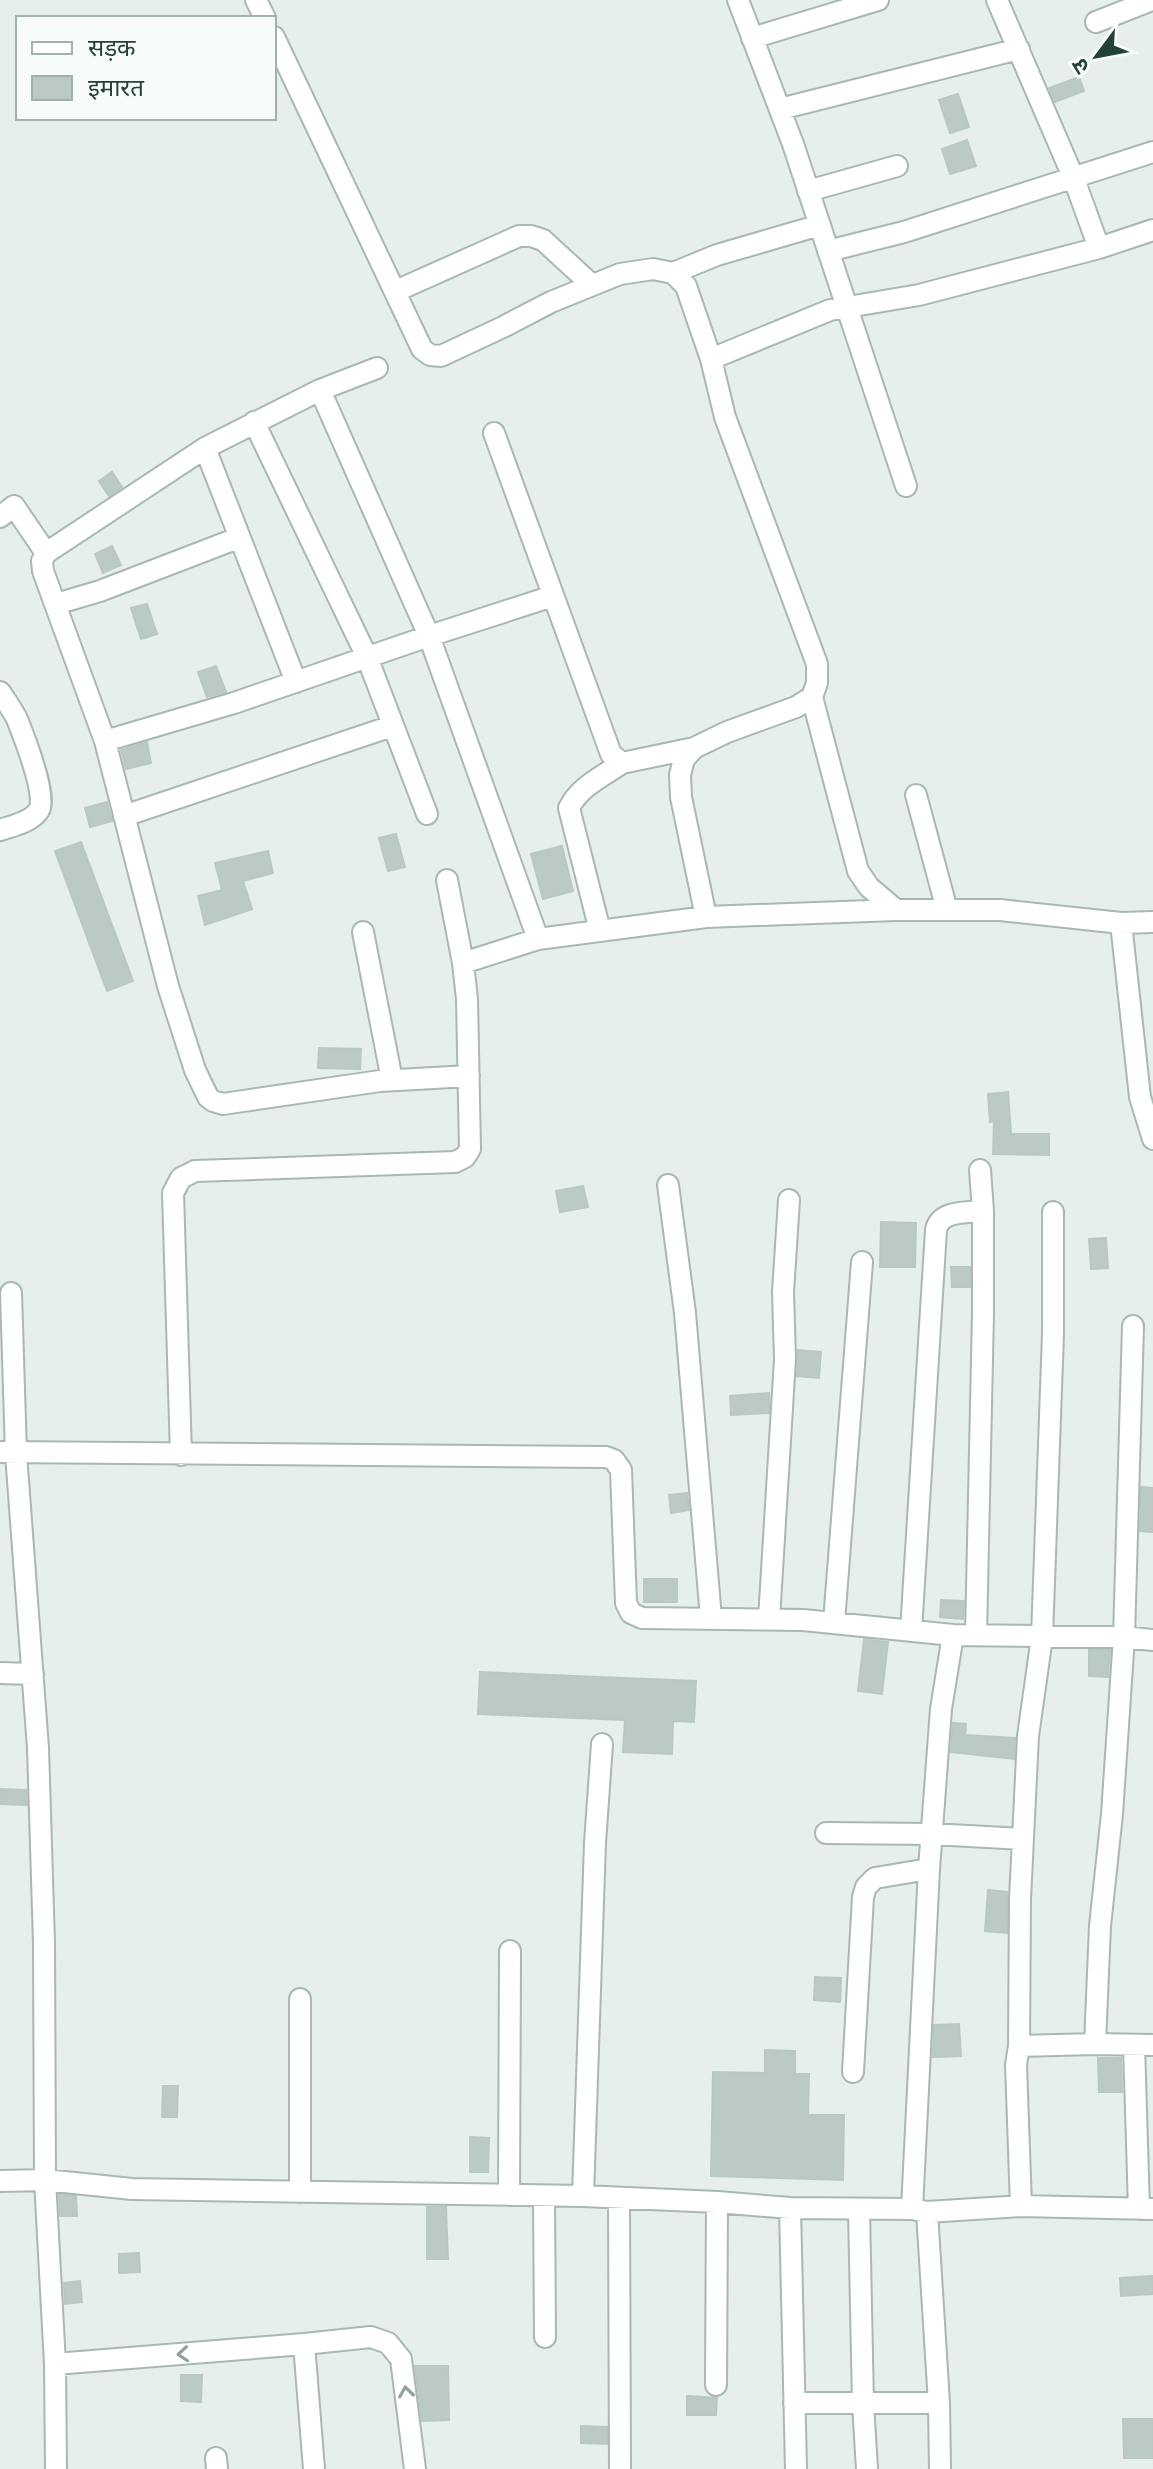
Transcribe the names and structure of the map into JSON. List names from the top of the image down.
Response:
{
  "legend": ["सड़क", "इमारत"],
  "north": "bottom left"
}
